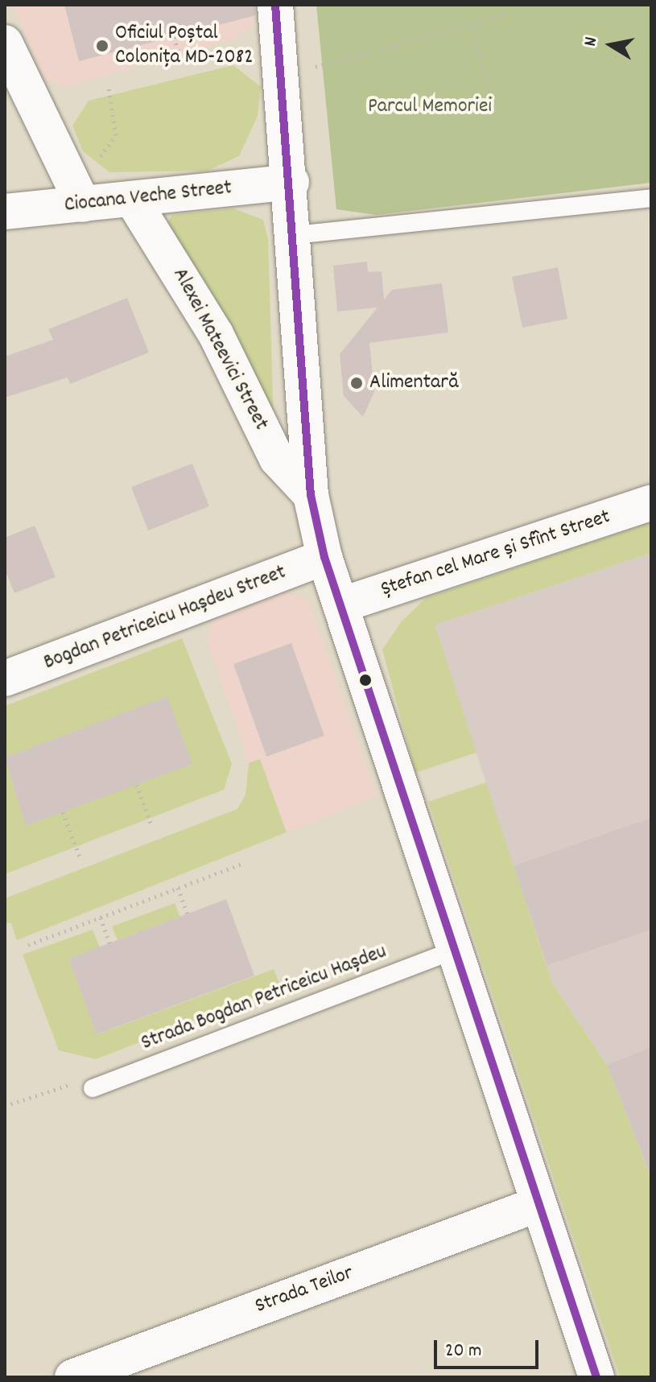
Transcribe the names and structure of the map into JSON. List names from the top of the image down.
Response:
{
  "streets": {
    "street": [
      "Ciocana Veche Street",
      "Alexei Mateevici Street",
      "Ștefan cel Mare și Sfînt Street",
      "Bogdan Petriceicu Hașdeu Street",
      "Strada Teilor"
    ],
    "lane": ["Strada Bogdan Petriceicu Hașdeu"]
  },
  "crossings": [
    ["Ciocana Veche Street", "Alexei Mateevici Street"]
  ],
  "parks": ["Parcul Memoriei"],
  "places": ["Oficiul Poștal Colonița MD-2082", "Alimentară"],
  "scale_bar": "20 m",
  "north": "left"
}
